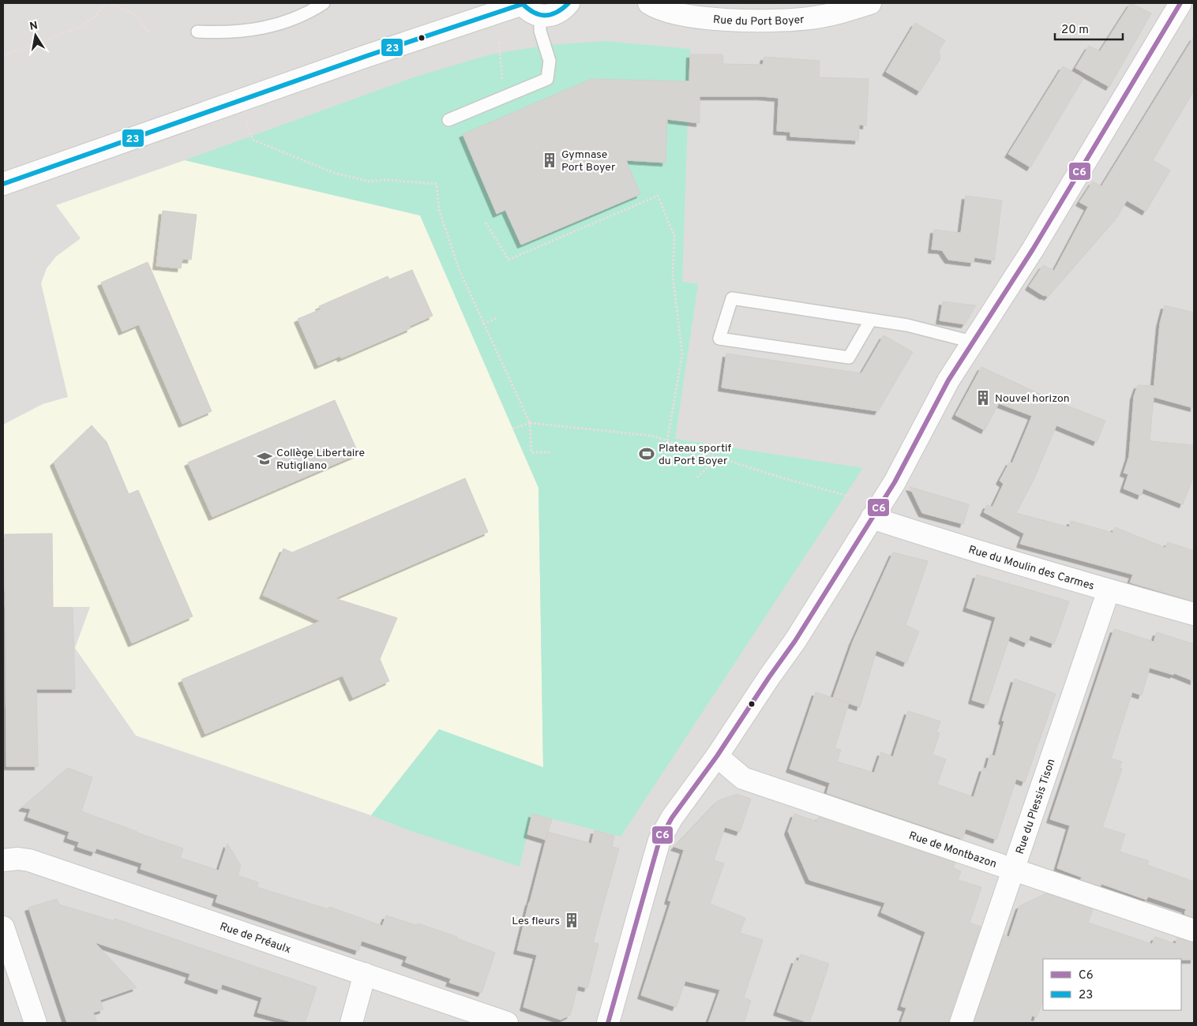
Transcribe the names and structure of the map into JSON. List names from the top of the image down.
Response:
{
  "streets": {
    "street": [
      "Rue du Port Boyer",
      "Rue du Moulin des Carmes",
      "Rue du Plessis Tison",
      "Rue de Montbazon",
      "Rue de Préaulx"
    ]
  },
  "crossings": [
    ["Rue du Moulin des Carmes", "Rue du Plessis Tison"],
    ["Rue du Plessis Tison", "Rue de Montbazon"]
  ],
  "places": {
    "building": ["Gymnase Port Boyer", "Nouvel horizon", "Les fleurs"],
    "sports": ["Plateau sportif du Port Boyer"],
    "school or university": ["Collège Libertaire Rutigliano"]
  },
  "lines": ["transit line C6", "transit line 23"],
  "legend": ["C6", "23"],
  "scale_bar": "20 m",
  "north": "top"
}
